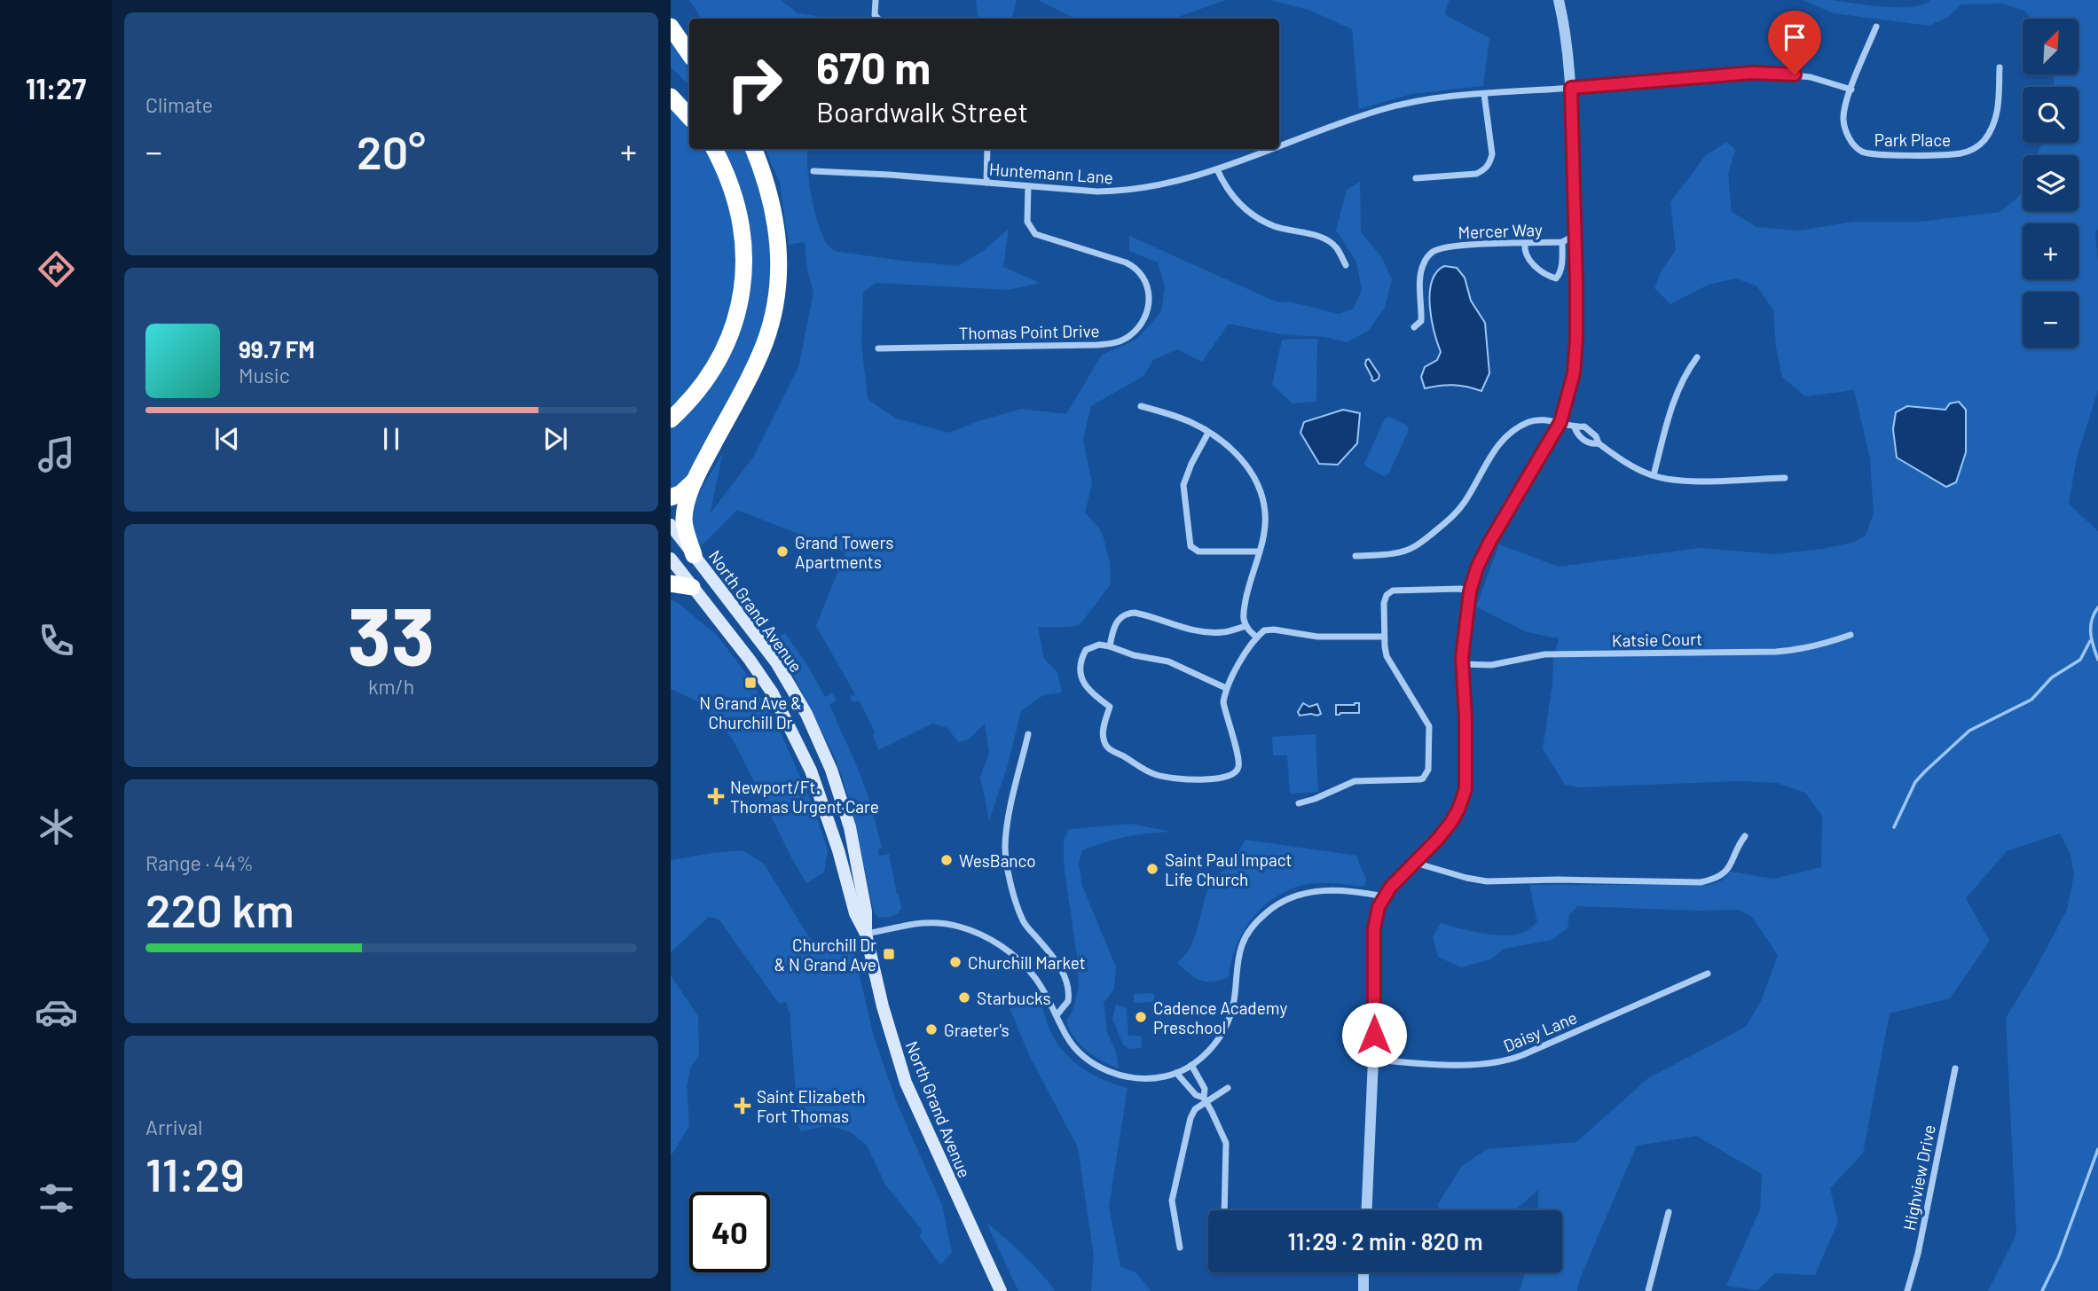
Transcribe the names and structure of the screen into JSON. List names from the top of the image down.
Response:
{
  "streets": {
    "main road": ["North Grand Avenue"],
    "street": [
      "Park Place",
      "Huntemann Lane",
      "Mercer Way",
      "Thomas Point Drive",
      "Katsie Court",
      "Daisy Lane",
      "Highview Drive"
    ]
  },
  "crossings": [
    ["Park Place", "Huntemann Lane"],
    ["Huntemann Lane", "Thomas Point Drive"]
  ],
  "places": {
    "other": [
      "Grand Towers Apartments",
      "WesBanco",
      "Saint Paul Impact Life Church",
      "Churchill Market",
      "Starbucks",
      "Cadence Academy Preschool",
      "Graeter's"
    ],
    "transit": ["N Grand Ave & Churchill Dr", "Churchill Dr & N Grand Ave"],
    "health": ["Newport/Ft. Thomas Urgent Care", "Saint Elizabeth Fort Thomas"]
  },
  "north": "top right",
  "page": {
    "tabs": "11:27",
    "tile": [
      "Climate",
      ["33", "km/h"],
      ["Range · 44%", "220 km"],
      ["Arrival", "11:29"]
    ],
    "map_buttons": ["+", "−"],
    "turn": ["670 m", "Boardwalk Street"],
    "heat": ["−", "20°", "+"],
    "song": ["99.7 FM", "Music"],
    "limit": "40",
    "trip": "11:29 · 2 min · 820 m"
  }
}
